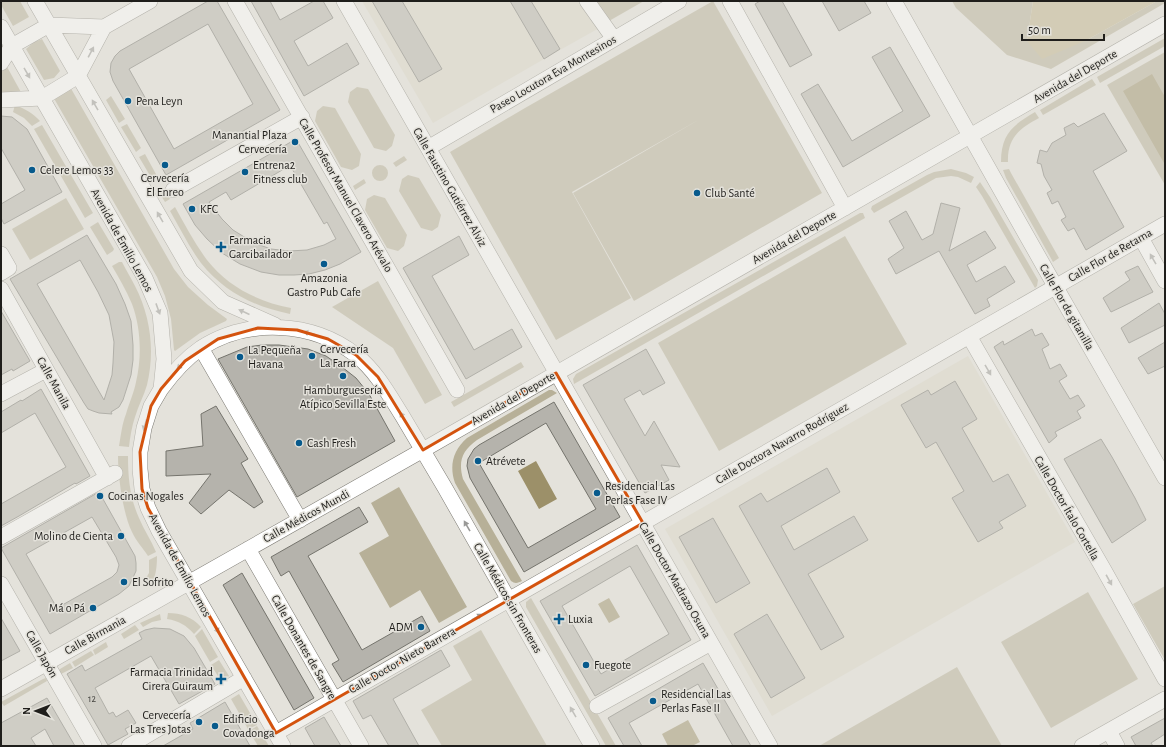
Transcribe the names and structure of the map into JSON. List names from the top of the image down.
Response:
{
  "streets": {
    "street": [
      "Paseo Locutora Eva Montesinos",
      "Avenida del Deporte",
      "Calle Faustino Gutiérrez Alviz",
      "Calle Profesor Manuel Clavero Arévalo",
      "Avenida de Emilio Lemos",
      "Calle Flor de Retama",
      "Calle Flor de gitanilla",
      "Calle Manila",
      "Calle Doctora Navarro Rodríguez",
      "Calle Doctor Ítalo Cortella",
      "Calle Médicos Mundi",
      "Calle Doctor Madrazo Osuna",
      "Calle Médicos sin Fronteras",
      "Calle Birmania",
      "Calle Donantes de Sangre",
      "Calle Japón",
      "Calle Doctor Nieto Barrera"
    ]
  },
  "crossings": [
    ["Paseo Locutora Eva Montesinos", "Calle Faustino Gutiérrez Alviz"],
    ["Avenida del Deporte", "Calle Faustino Gutiérrez Alviz"],
    ["Avenida del Deporte", "Calle Flor de gitanilla"],
    ["Avenida del Deporte", "Calle Médicos Mundi"],
    ["Avenida del Deporte", "Calle Doctor Madrazo Osuna"],
    ["Avenida del Deporte", "Calle Médicos sin Fronteras"],
    ["Calle Faustino Gutiérrez Alviz", "Calle Doctor Madrazo Osuna"],
    ["Avenida de Emilio Lemos", "Calle Médicos Mundi"],
    ["Avenida de Emilio Lemos", "Calle Birmania"],
    ["Avenida de Emilio Lemos", "Calle Doctor Nieto Barrera"],
    ["Calle Flor de Retama", "Calle Flor de gitanilla"],
    ["Calle Flor de Retama", "Calle Doctora Navarro Rodríguez"],
    ["Calle Flor de gitanilla", "Calle Doctora Navarro Rodríguez"],
    ["Calle Doctora Navarro Rodríguez", "Calle Doctor Ítalo Cortella"],
    ["Calle Doctora Navarro Rodríguez", "Calle Doctor Madrazo Osuna"],
    ["Calle Doctora Navarro Rodríguez", "Calle Médicos sin Fronteras"],
    ["Calle Doctora Navarro Rodríguez", "Calle Doctor Nieto Barrera"],
    ["Calle Médicos Mundi", "Calle Médicos sin Fronteras"],
    ["Calle Médicos Mundi", "Calle Birmania"],
    ["Calle Médicos Mundi", "Calle Donantes de Sangre"],
    ["Calle Médicos sin Fronteras", "Calle Doctor Nieto Barrera"],
    ["Calle Birmania", "Calle Japón"],
    ["Calle Donantes de Sangre", "Calle Doctor Nieto Barrera"]
  ],
  "one_way": ["Calle Doctor Ítalo Cortella", "Calle Médicos sin Fronteras", "Calle Doctor Nieto Barrera"],
  "places": {
    "other": [
      "Pena Leyn",
      "Manantial Plaza Cervecería",
      "Cervecería El Enreo",
      "Celere Lemos 33",
      "Entrena2 Fitness club",
      "Club Santé",
      "KFC",
      "Amazonia Gastro Pub Cafe",
      "Cervecería La Farra",
      "La Pequeña Havana",
      "Hamburguesería Atípico Sevilla Este",
      "Cash Fresh",
      "Atrévete",
      "Residencial Las Perlas Fase IV",
      "Cocinas Nogales",
      "Molino de Cienta",
      "El Sofrito",
      "Má o Pá",
      "ADM",
      "Fuegote",
      "Residencial Las Perlas Fase II",
      "Cervecería Las Tres Jotas",
      "Edificio Covadonga"
    ],
    "health": ["Farmacia Garcibailador", "Luxia", "Farmacia Trinidad Cirera Guiraum"]
  },
  "house_numbers": ["12"],
  "scale_bar": "50 m",
  "north": "left"
}
